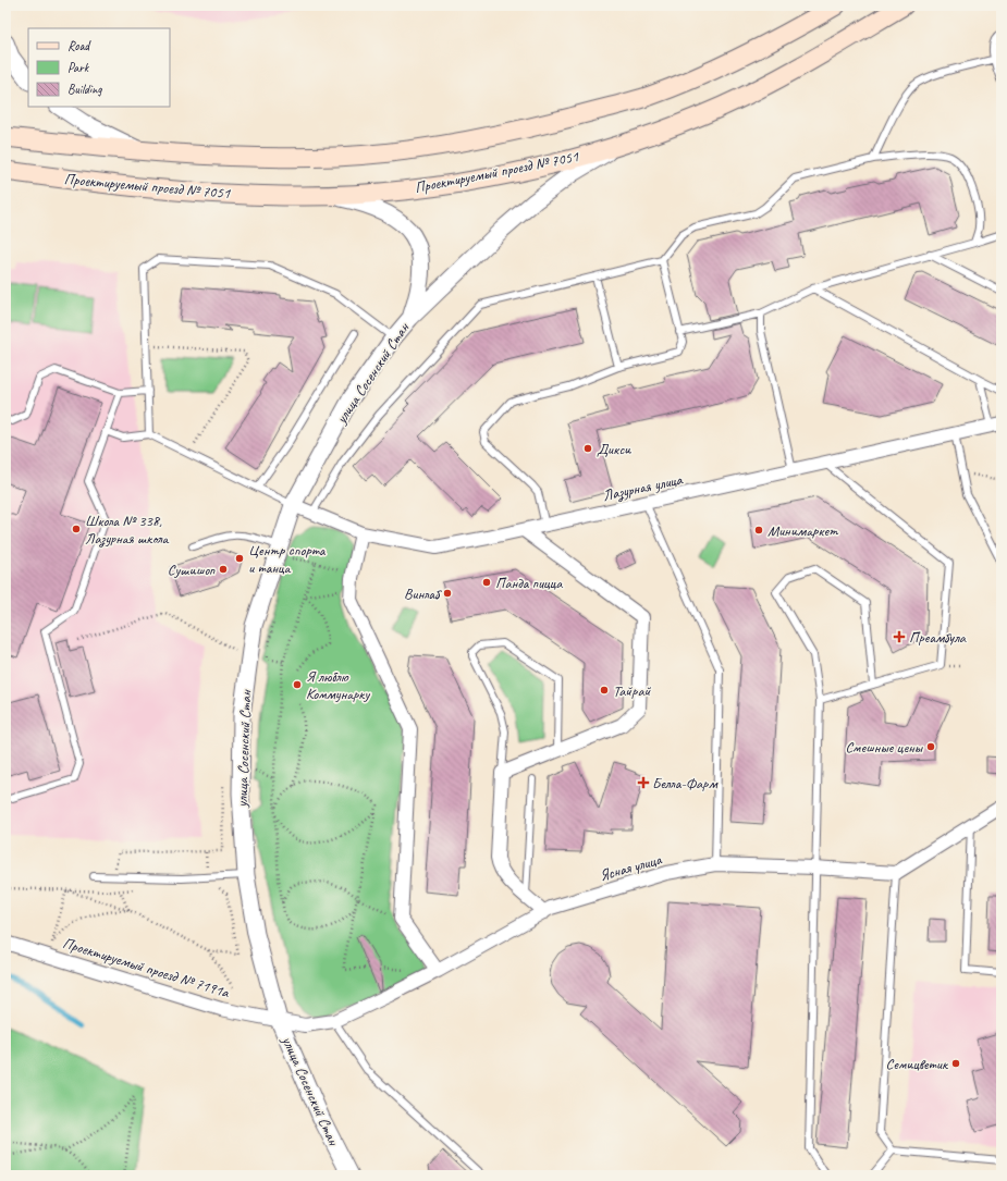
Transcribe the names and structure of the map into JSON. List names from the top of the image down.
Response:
{
  "streets": {
    "main road": ["Проектируемый проезд № 7051"],
    "street": [
      "улица Сосенский Стан",
      "Лазурная улица",
      "Ясная улица",
      "Проектируемый проезд № 7191а"
    ]
  },
  "crossings": [
    ["Проектируемый проезд № 7051", "улица Сосенский Стан"],
    ["улица Сосенский Стан", "Лазурная улица"],
    ["улица Сосенский Стан", "Ясная улица"],
    ["улица Сосенский Стан", "Проектируемый проезд № 7191а"],
    ["Ясная улица", "Проектируемый проезд № 7191а"]
  ],
  "places": {
    "other": [
      "Дикси",
      "Школа № 338, Лазурная школа",
      "Минимаркет",
      "Центр спорта и танца",
      "Сушишоп",
      "Панда пицца",
      "Винлаб",
      "Я люблю Коммунарку",
      "Тайрай",
      "Смешные цены",
      "Семицветик"
    ],
    "health": ["Преамбула", "Белла-Фарм"]
  },
  "legend": ["Road", "Park", "Building"]
}
